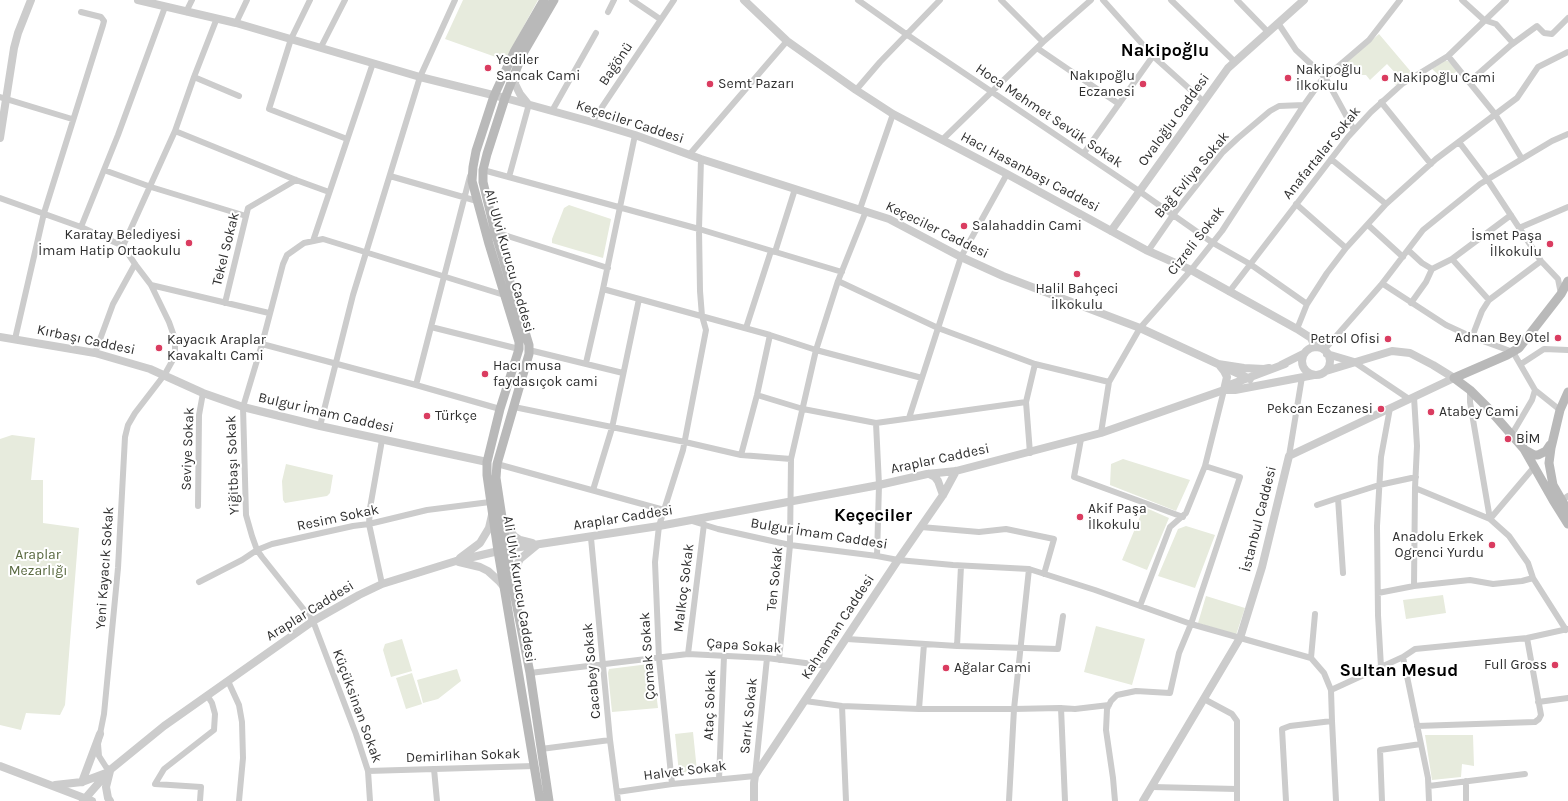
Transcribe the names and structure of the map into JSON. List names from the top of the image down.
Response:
{
  "streets": {
    "main road": ["Ali Ulvi Kurucu Caddesi", "İstanbul Caddesi"],
    "street": [
      "Bağönü",
      "Hoca Mehmet Sevük Sokak",
      "Ovaloğlu Caddesi",
      "Keçeciler Caddesi",
      "Anafartalar Sokak",
      "Hacı Hasanbaşı Caddesi",
      "Bağ Evliya Sokak",
      "Cizreli Sokak",
      "Tekel Sokak",
      "Kırbaşı Caddesi",
      "Bulgur İmam Caddesi",
      "Seviye Sokak",
      "Araplar Caddesi",
      "Yiğitbaşı Sokak",
      "Resim Sokak",
      "Yeni Kayacık Sokak",
      "Ten Sokak",
      "Malkoç Sokak",
      "Kahraman Caddesi",
      "Çapa Sokak",
      "Çomak Sokak",
      "Cacabey Sokak",
      "Ataç Sokak",
      "Küçüksinan Sokak",
      "Sarık Sokak",
      "Demirlihan Sokak",
      "Halvet Sokak"
    ]
  },
  "crossings": [
    ["Bağönü", "Keçeciler Caddesi"],
    ["Hoca Mehmet Sevük Sokak", "Ovaloğlu Caddesi"],
    ["Hoca Mehmet Sevük Sokak", "Anafartalar Sokak"],
    ["Hoca Mehmet Sevük Sokak", "Bağ Evliya Sokak"],
    ["Hoca Mehmet Sevük Sokak", "Cizreli Sokak"],
    ["Ovaloğlu Caddesi", "Hacı Hasanbaşı Caddesi"],
    ["Keçeciler Caddesi", "Hacı Hasanbaşı Caddesi"],
    ["Keçeciler Caddesi", "Cizreli Sokak"],
    ["Keçeciler Caddesi", "Ali Ulvi Kurucu Caddesi"],
    ["Keçeciler Caddesi", "Araplar Caddesi"],
    ["Keçeciler Caddesi", "Ten Sokak"],
    ["Keçeciler Caddesi", "Çomak Sokak"],
    ["Anafartalar Sokak", "Hacı Hasanbaşı Caddesi"],
    ["Hacı Hasanbaşı Caddesi", "Bağ Evliya Sokak"],
    ["Hacı Hasanbaşı Caddesi", "Cizreli Sokak"],
    ["Hacı Hasanbaşı Caddesi", "Araplar Caddesi"],
    ["Hacı Hasanbaşı Caddesi", "Ten Sokak"],
    ["Bağ Evliya Sokak", "Cizreli Sokak"],
    ["Cizreli Sokak", "Araplar Caddesi"],
    ["Tekel Sokak", "Yiğitbaşı Sokak"],
    ["Tekel Sokak", "Yeni Kayacık Sokak"],
    ["Ali Ulvi Kurucu Caddesi", "Bulgur İmam Caddesi"],
    ["Ali Ulvi Kurucu Caddesi", "Araplar Caddesi"],
    ["Ali Ulvi Kurucu Caddesi", "Resim Sokak"],
    ["Ali Ulvi Kurucu Caddesi", "Çapa Sokak"],
    ["Ali Ulvi Kurucu Caddesi", "Demirlihan Sokak"],
    ["Kırbaşı Caddesi", "Bulgur İmam Caddesi"],
    ["Kırbaşı Caddesi", "Yeni Kayacık Sokak"],
    ["Bulgur İmam Caddesi", "Seviye Sokak"],
    ["Bulgur İmam Caddesi", "Araplar Caddesi"],
    ["Bulgur İmam Caddesi", "Yiğitbaşı Sokak"],
    ["Bulgur İmam Caddesi", "İstanbul Caddesi"],
    ["Bulgur İmam Caddesi", "Yeni Kayacık Sokak"],
    ["Bulgur İmam Caddesi", "Ten Sokak"],
    ["Bulgur İmam Caddesi", "Malkoç Sokak"],
    ["Bulgur İmam Caddesi", "Kahraman Caddesi"],
    ["Araplar Caddesi", "Yiğitbaşı Sokak"],
    ["Araplar Caddesi", "Yeni Kayacık Sokak"],
    ["Araplar Caddesi", "Ten Sokak"],
    ["Araplar Caddesi", "Kahraman Caddesi"],
    ["Araplar Caddesi", "Çomak Sokak"],
    ["Araplar Caddesi", "Cacabey Sokak"],
    ["Araplar Caddesi", "Küçüksinan Sokak"],
    ["Yiğitbaşı Sokak", "Resim Sokak"],
    ["Yiğitbaşı Sokak", "Küçüksinan Sokak"],
    ["Ten Sokak", "Çapa Sokak"],
    ["Malkoç Sokak", "Çapa Sokak"],
    ["Kahraman Caddesi", "Çapa Sokak"],
    ["Kahraman Caddesi", "Sarık Sokak"],
    ["Kahraman Caddesi", "Halvet Sokak"],
    ["Çapa Sokak", "Çomak Sokak"],
    ["Çapa Sokak", "Cacabey Sokak"],
    ["Çapa Sokak", "Ataç Sokak"],
    ["Çapa Sokak", "Sarık Sokak"],
    ["Çomak Sokak", "Halvet Sokak"],
    ["Cacabey Sokak", "Halvet Sokak"],
    ["Ataç Sokak", "Halvet Sokak"],
    ["Küçüksinan Sokak", "Demirlihan Sokak"],
    ["Sarık Sokak", "Halvet Sokak"]
  ],
  "districts": ["Nakipoğlu", "Keçeciler", "Sultan Mesud"],
  "parks": ["Araplar Mezarlığı"],
  "places": [
    "Yediler Sancak Cami",
    "Nakipoğlu İlkokulu",
    "Nakipoğlu Cami",
    "Semt Pazarı",
    "Nakıpoğlu Eczanesi",
    "Salahaddin Cami",
    "Karatay Belediyesi İmam Hatip Ortaokulu",
    "İsmet Paşa İlkokulu",
    "Halil Bahçeci İlkokulu",
    "Adnan Bey Otel",
    "Petrol Ofisi",
    "Kayacık Araplar Kavakaltı Cami",
    "Hacı musa faydasıçok cami",
    "Pekcan Eczanesi",
    "Atabey Cami",
    "Türkçe",
    "BİM",
    "Akif Paşa İlkokulu",
    "Anadolu Erkek Ogrenci Yurdu",
    "Full Gross",
    "Ağalar Cami"
  ]
}
